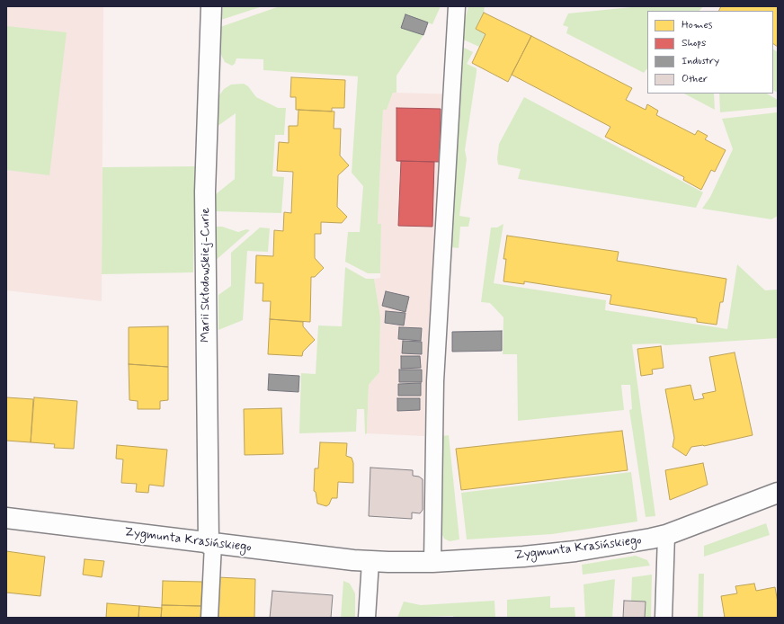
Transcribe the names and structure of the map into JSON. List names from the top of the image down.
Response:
{
  "streets": {
    "street": ["Marii Skłodowskiej-Curie", "Zygmunta Krasińskiego"]
  },
  "crossings": [
    ["Marii Skłodowskiej-Curie", "Zygmunta Krasińskiego"]
  ],
  "legend": [
    "Homes",
    "Shops",
    "Industry",
    "Other"
  ]
}
